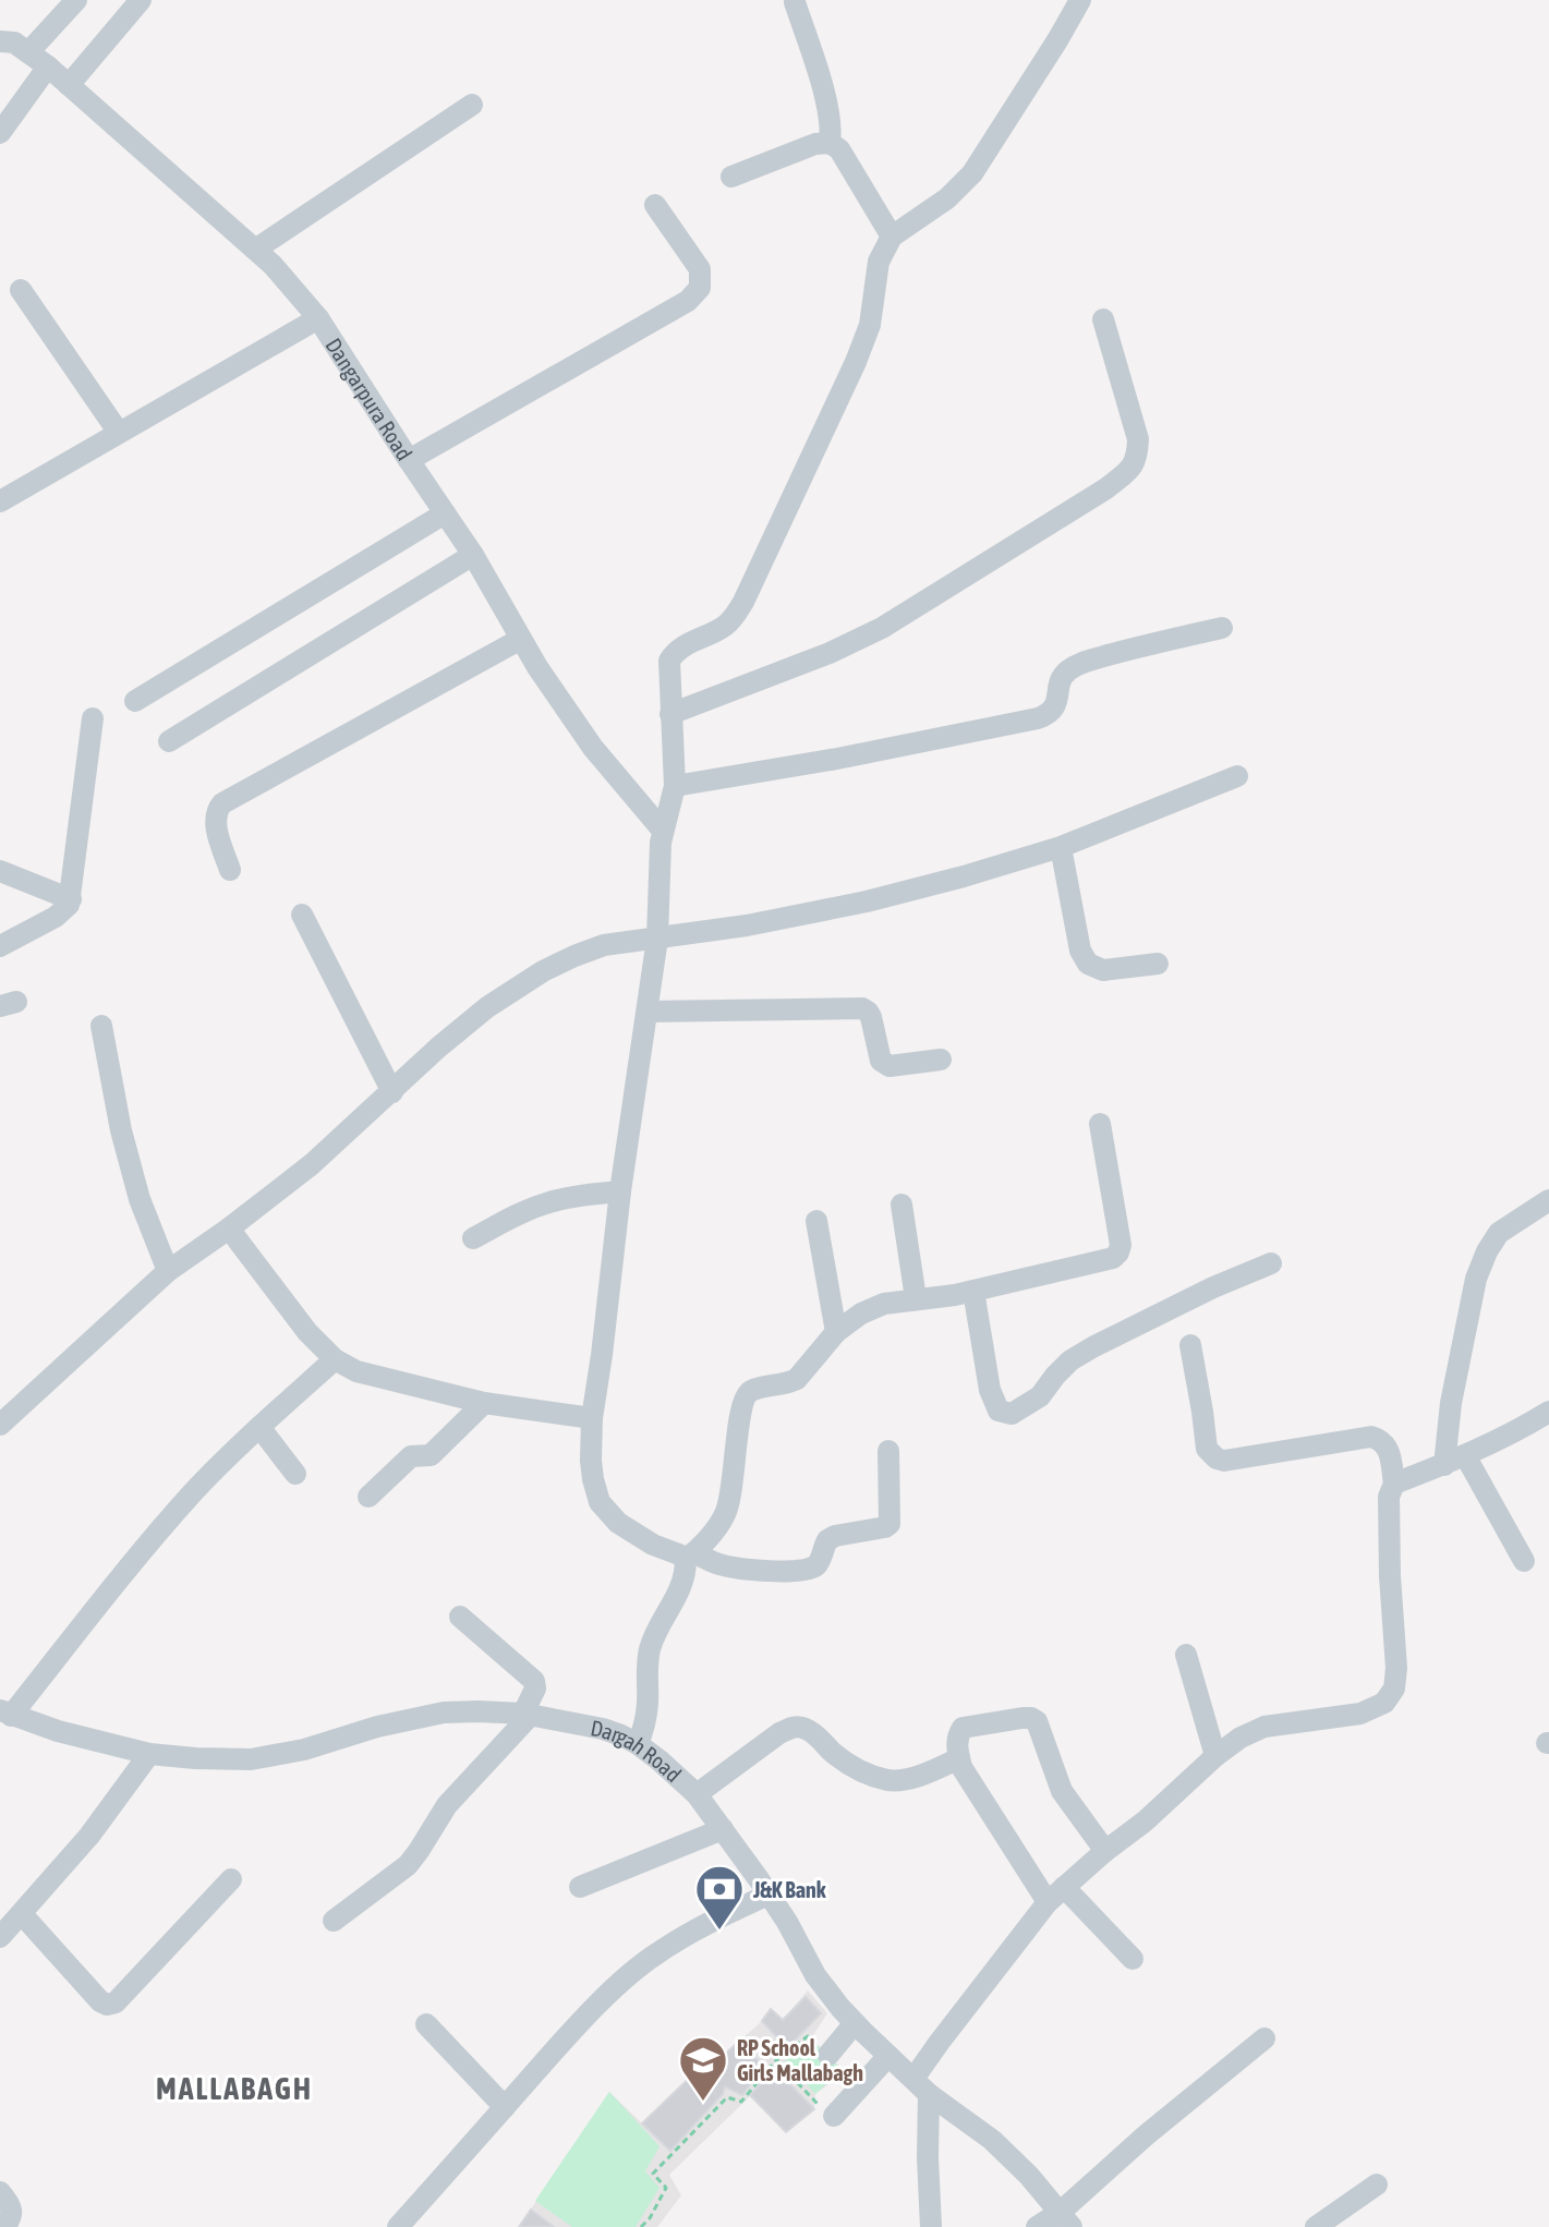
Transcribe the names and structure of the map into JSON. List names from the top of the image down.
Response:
{
  "streets": {
    "street": ["Dangarpura Road", "Dargah Road"]
  },
  "districts": ["MALLABAGH"],
  "places": {
    "bank": ["J&K Bank"],
    "school or university": ["RP School Girls Mallabagh"]
  }
}
